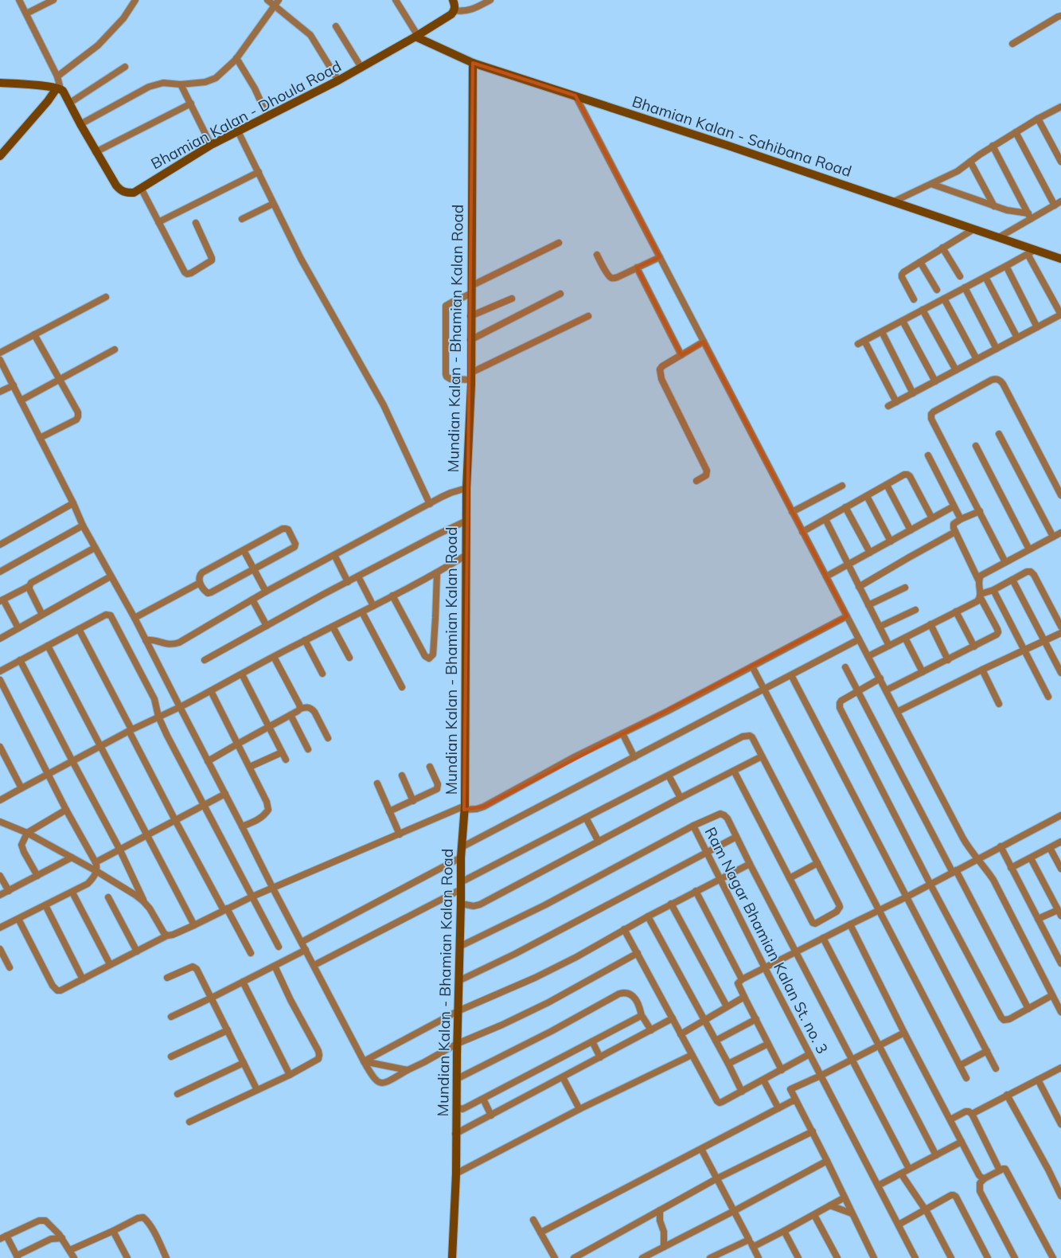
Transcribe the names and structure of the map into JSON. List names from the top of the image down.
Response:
{
  "streets": {
    "street": [
      "Bhamian Kalan - Dhoula Road",
      "Bhamian Kalan - Sahibana Road",
      "Mundian Kalan - Bhamian Kalan Road",
      "Ram Nagar Bhamian Kalan St. no. 3"
    ]
  },
  "crossings": [
    ["Bhamian Kalan - Dhoula Road", "Bhamian Kalan - Sahibana Road"],
    ["Bhamian Kalan - Sahibana Road", "Mundian Kalan - Bhamian Kalan Road"],
    ["Mundian Kalan - Bhamian Kalan Road", "Ram Nagar Bhamian Kalan St. no. 3"]
  ]
}
